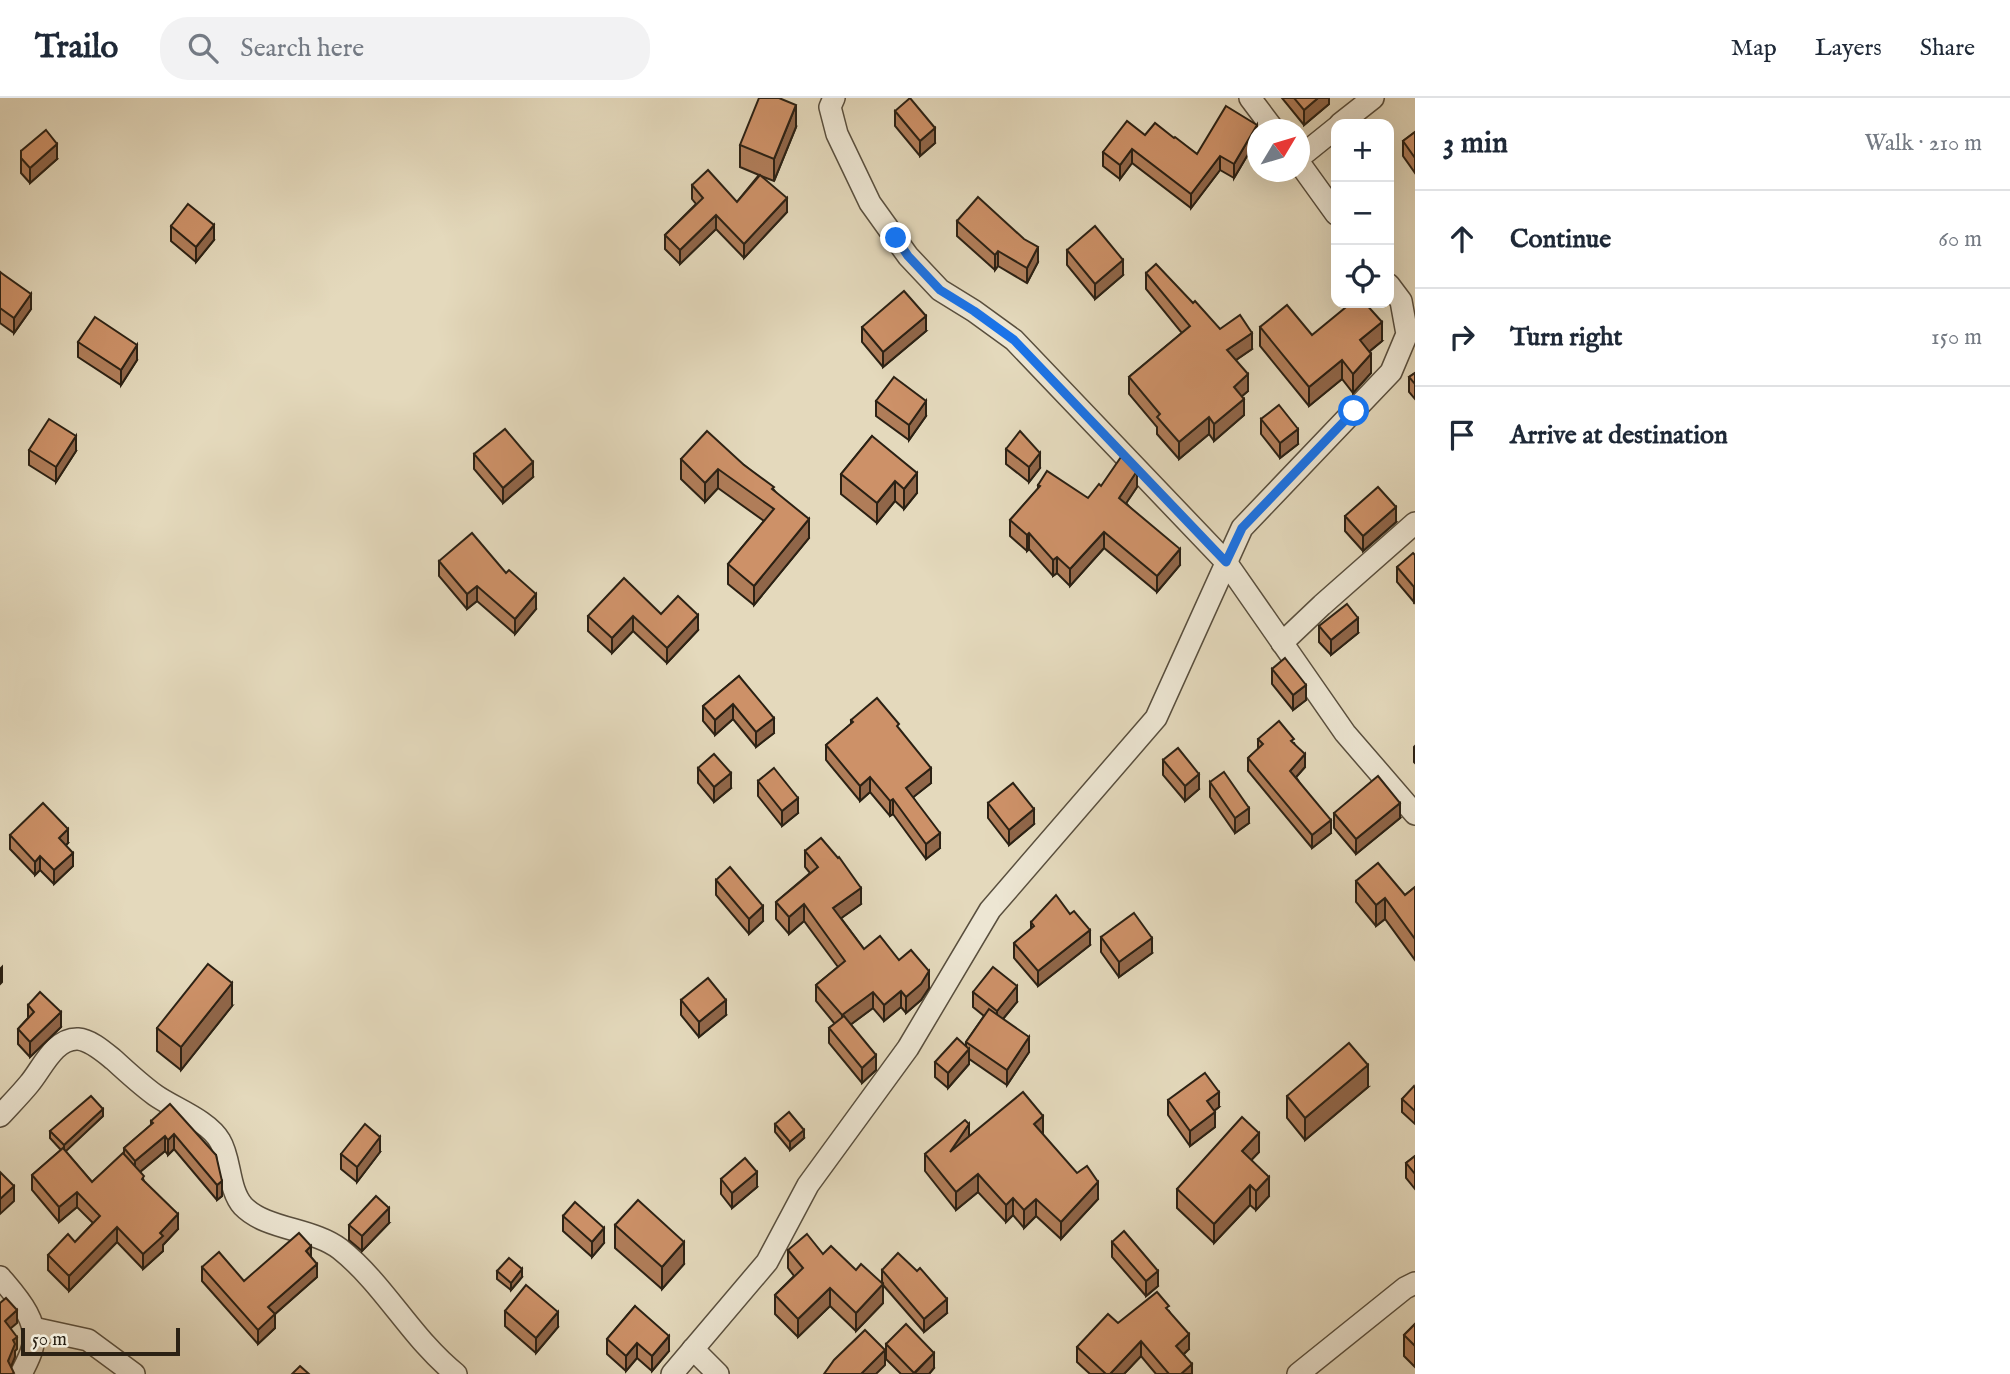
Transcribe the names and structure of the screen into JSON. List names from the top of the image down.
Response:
{
  "scale_bar": "50 m",
  "north": "top right",
  "page": {
    "header": "Trailo",
    "search": "Search here",
    "nav": ["Map", "Layers", "Share"],
    "heading": ["3 min", "Walk · 210 m"],
    "map_buttons": ["+", "−"],
    "list": [
      ["Continue", "60 m"],
      ["Turn right", "150 m"],
      "Arrive at destination"
    ],
    "scale": "50 m"
  }
}
